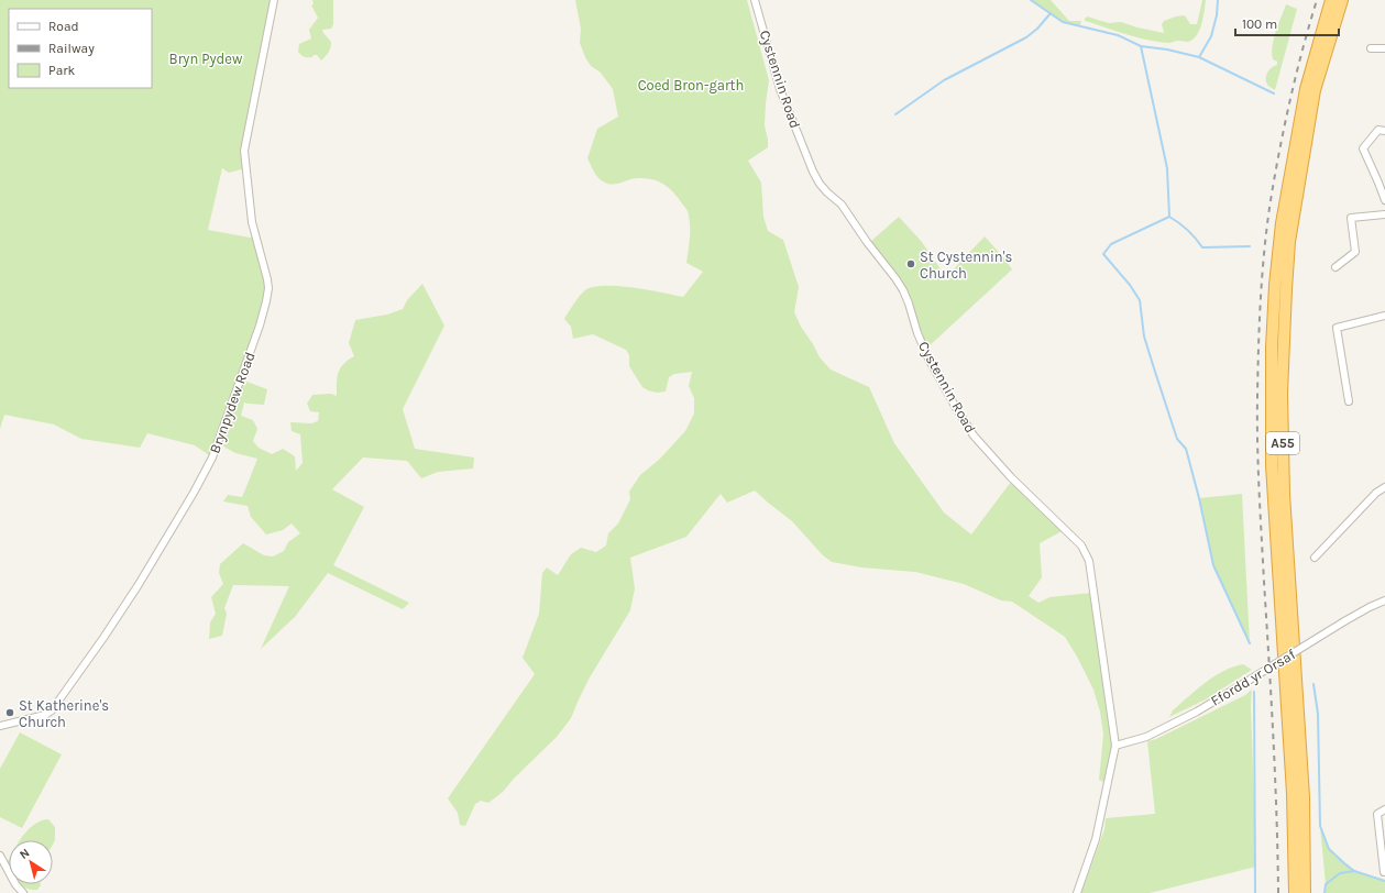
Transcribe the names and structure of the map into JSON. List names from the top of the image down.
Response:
{
  "streets": {
    "highway": ["A55"],
    "street": ["Cystennin Road", "Brynpydew Road", "Ffordd yr Orsaf"]
  },
  "crossings": [
    ["Cystennin Road", "Ffordd yr Orsaf"]
  ],
  "parks": ["Bryn Pydew", "Coed Bron-garth"],
  "places": ["St Cystennin's Church", "St Katherine's Church"],
  "legend": ["Road", "Railway", "Park"],
  "scale_bar": "100 m",
  "north": "top left"
}
